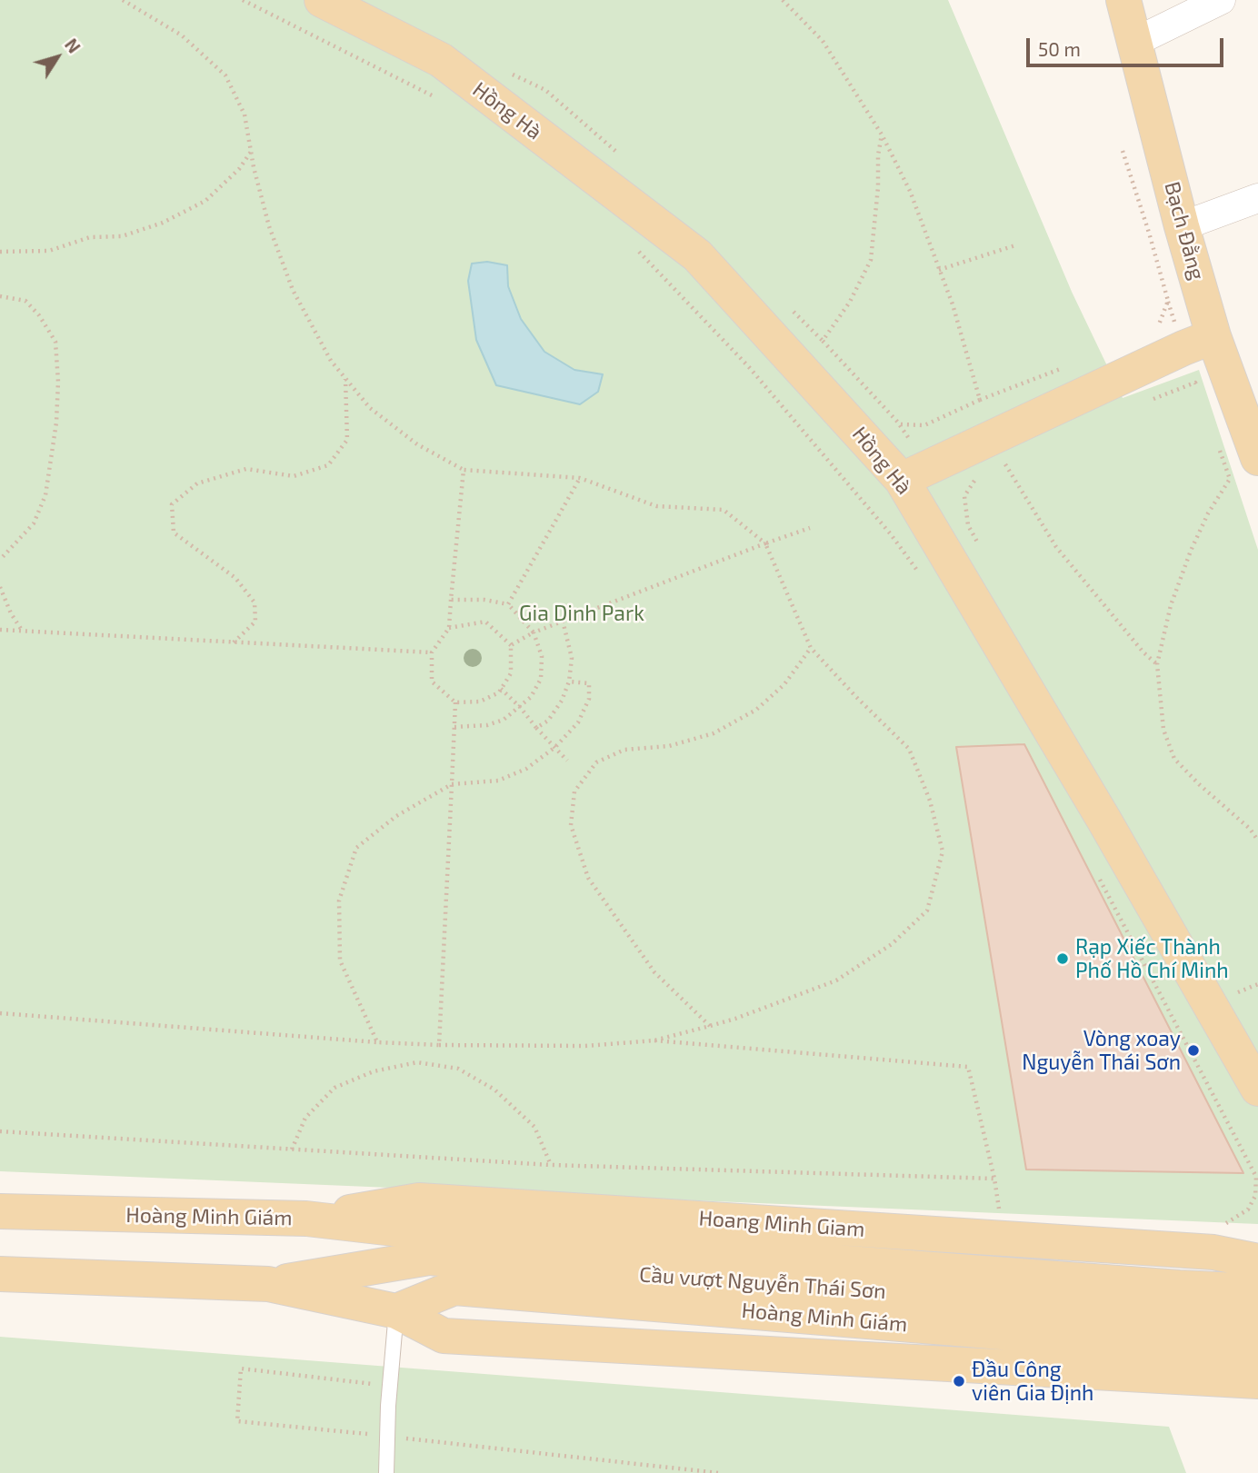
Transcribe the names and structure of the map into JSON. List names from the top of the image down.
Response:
{
  "streets": {
    "main road": [
      "Hồng Hà",
      "Bạch Đằng",
      "Hoàng Minh Giám",
      "Hoang Minh Giam",
      "Cầu vượt Nguyễn Thái Sơn"
    ]
  },
  "crossings": [
    ["Hoàng Minh Giám", "Hoang Minh Giam"],
    ["Hoàng Minh Giám", "Cầu vượt Nguyễn Thái Sơn"]
  ],
  "parks": ["Gia Dinh Park"],
  "places": ["Rạp Xiếc Thành Phố Hồ Chí Minh", "Vòng xoay Nguyễn Thái Sơn", "Đầu Công viên Gia Định"],
  "scale_bar": "50 m",
  "north": "top right"
}
